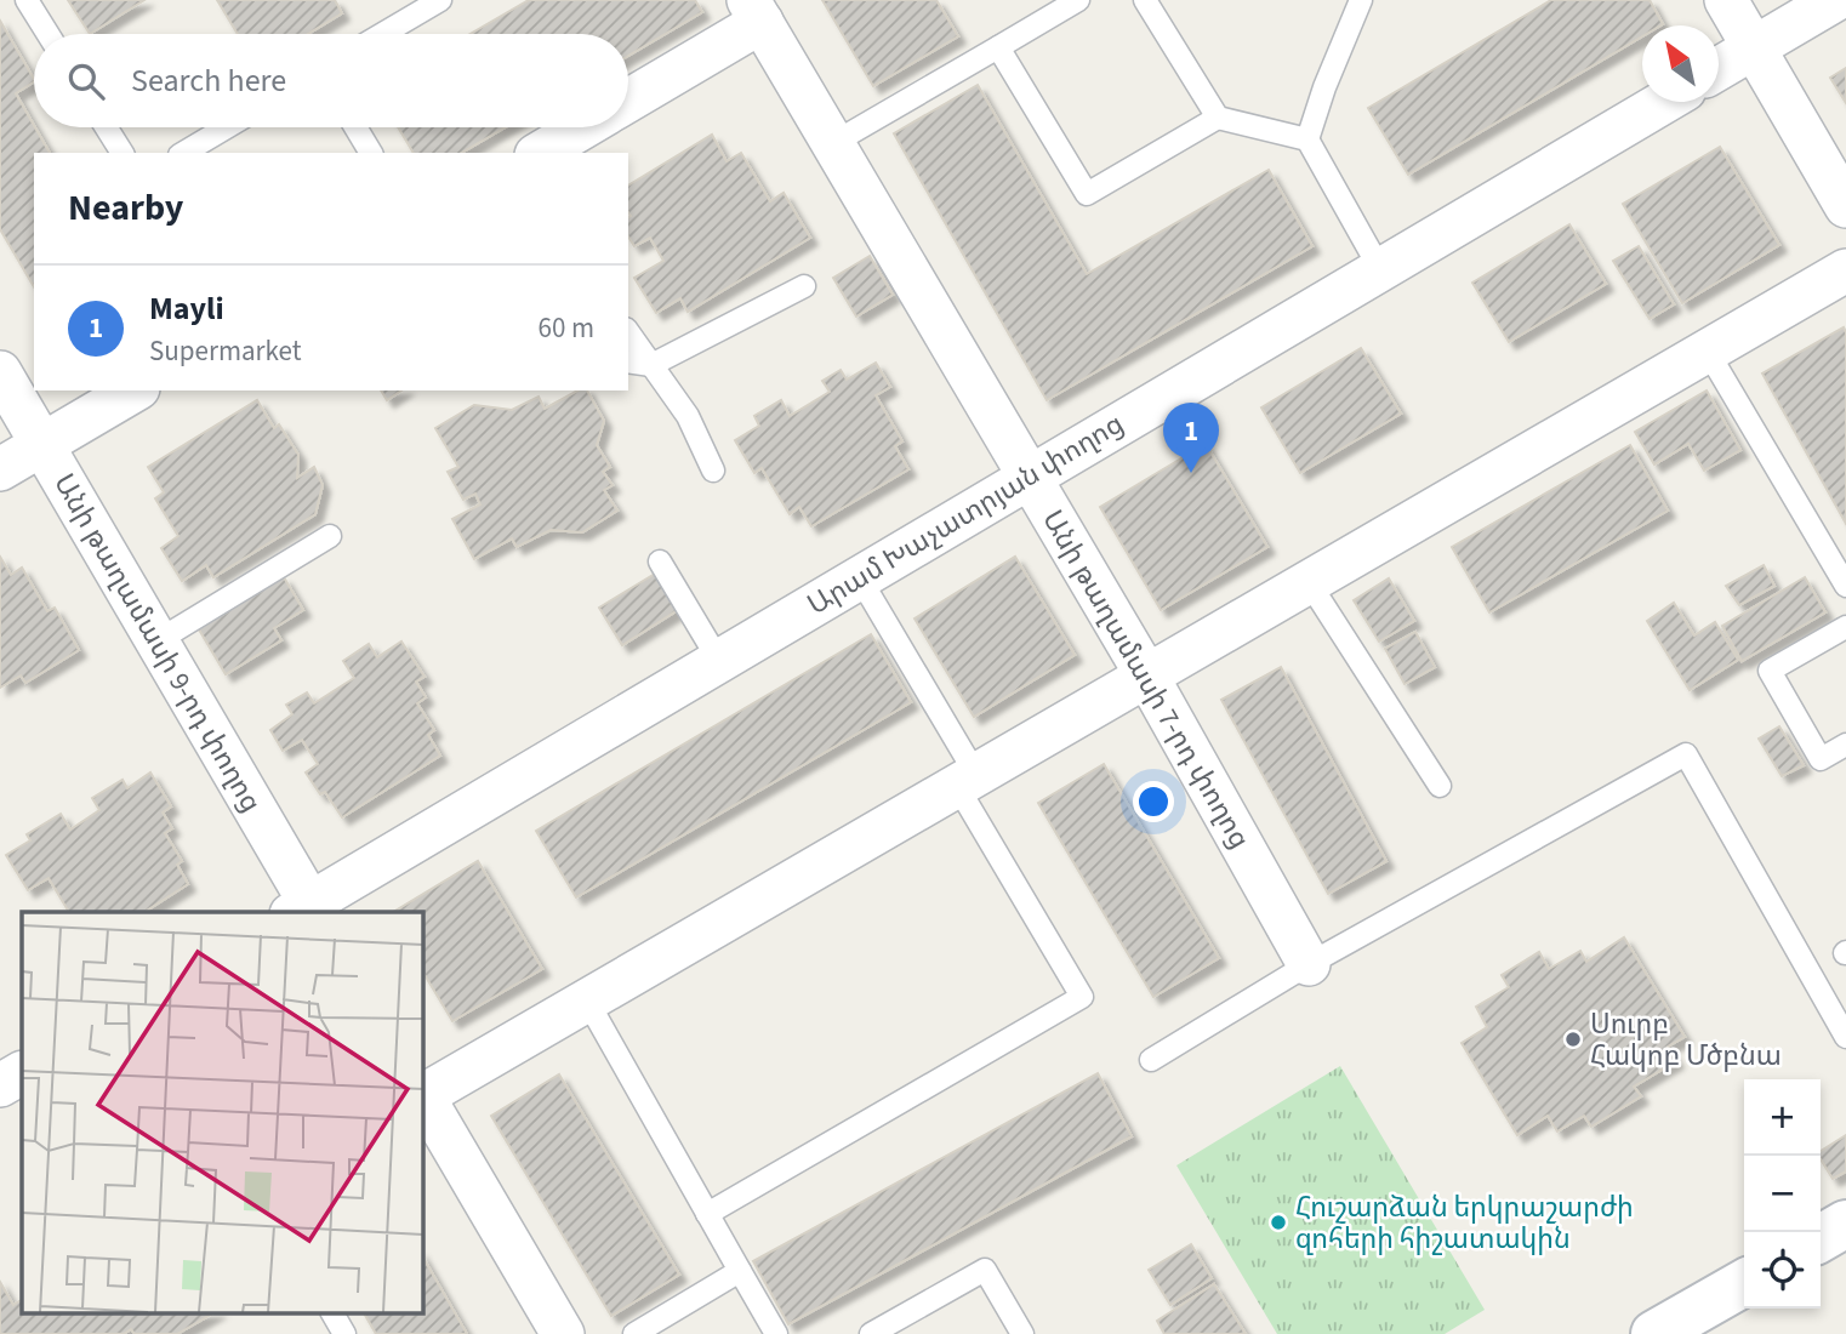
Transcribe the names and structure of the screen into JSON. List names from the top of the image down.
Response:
{
  "streets": {
    "street": ["Արամ Խաչատրյան փողոց", "Անի թաղամասի 9-րդ փողոց", "Անի թաղամասի 7-րդ փողոց"]
  },
  "crossings": [
    ["Արամ Խաչատրյան փողոց", "Անի թաղամասի 9-րդ փողոց"],
    ["Արամ Խաչատրյան փողոց", "Անի թաղամասի 7-րդ փողոց"]
  ],
  "places": ["Սուրբ Հակոբ Մծբնա", "Հուշարձան երկրաշարժի զոհերի հիշատակին"],
  "north": "top left",
  "page": {
    "search": "Search here",
    "heading": "Nearby",
    "list": [
      {
        "mark": "1",
        "name": "Mayli",
        "note": "Supermarket",
        "value": "60 m"
      }
    ],
    "pins": "1",
    "map_buttons": ["+", "−"]
  }
}
